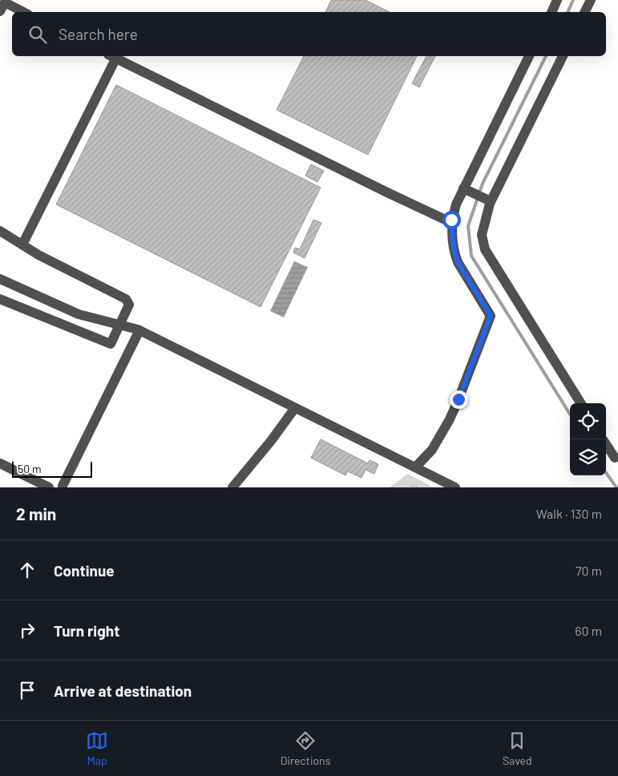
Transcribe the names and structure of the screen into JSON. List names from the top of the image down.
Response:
{
  "scale_bar": "50 m",
  "page": {
    "search": "Search here",
    "scale": "50 m",
    "heading": ["2 min", "Walk · 130 m"],
    "list": [
      ["Continue", "70 m"],
      ["Turn right", "60 m"],
      "Arrive at destination"
    ],
    "nav": ["Map", "Directions", "Saved"]
  }
}
